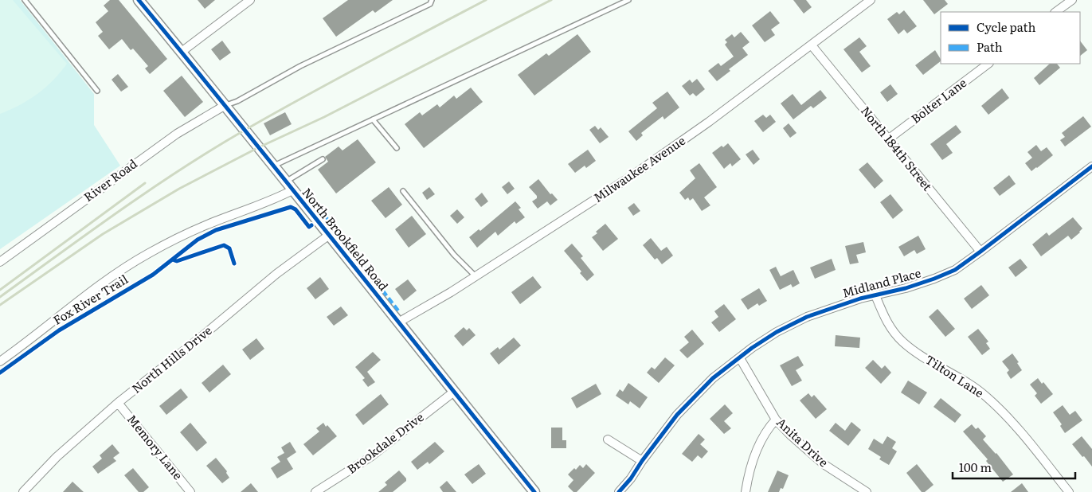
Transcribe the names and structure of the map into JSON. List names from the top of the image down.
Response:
{
  "streets": {
    "street": [
      "Bolter Lane",
      "North 184th Street",
      "Milwaukee Avenue",
      "River Road",
      "North Brookfield Road",
      "Midland Place",
      "North Hills Drive",
      "Tilton Lane",
      "Anita Drive",
      "Brookdale Drive",
      "Memory Lane"
    ],
    "cycle path": ["Fox River Trail"]
  },
  "crossings": [
    ["Bolter Lane", "North 184th Street"],
    ["North 184th Street", "Milwaukee Avenue"],
    ["North 184th Street", "Midland Place"],
    ["Milwaukee Avenue", "North Brookfield Road"],
    ["River Road", "North Brookfield Road"],
    ["North Brookfield Road", "North Hills Drive"],
    ["North Brookfield Road", "Brookdale Drive"],
    ["Midland Place", "Tilton Lane"],
    ["Midland Place", "Anita Drive"],
    ["North Hills Drive", "Memory Lane"]
  ],
  "legend": ["Cycle path", "Path"],
  "scale_bar": "100 m"
}
